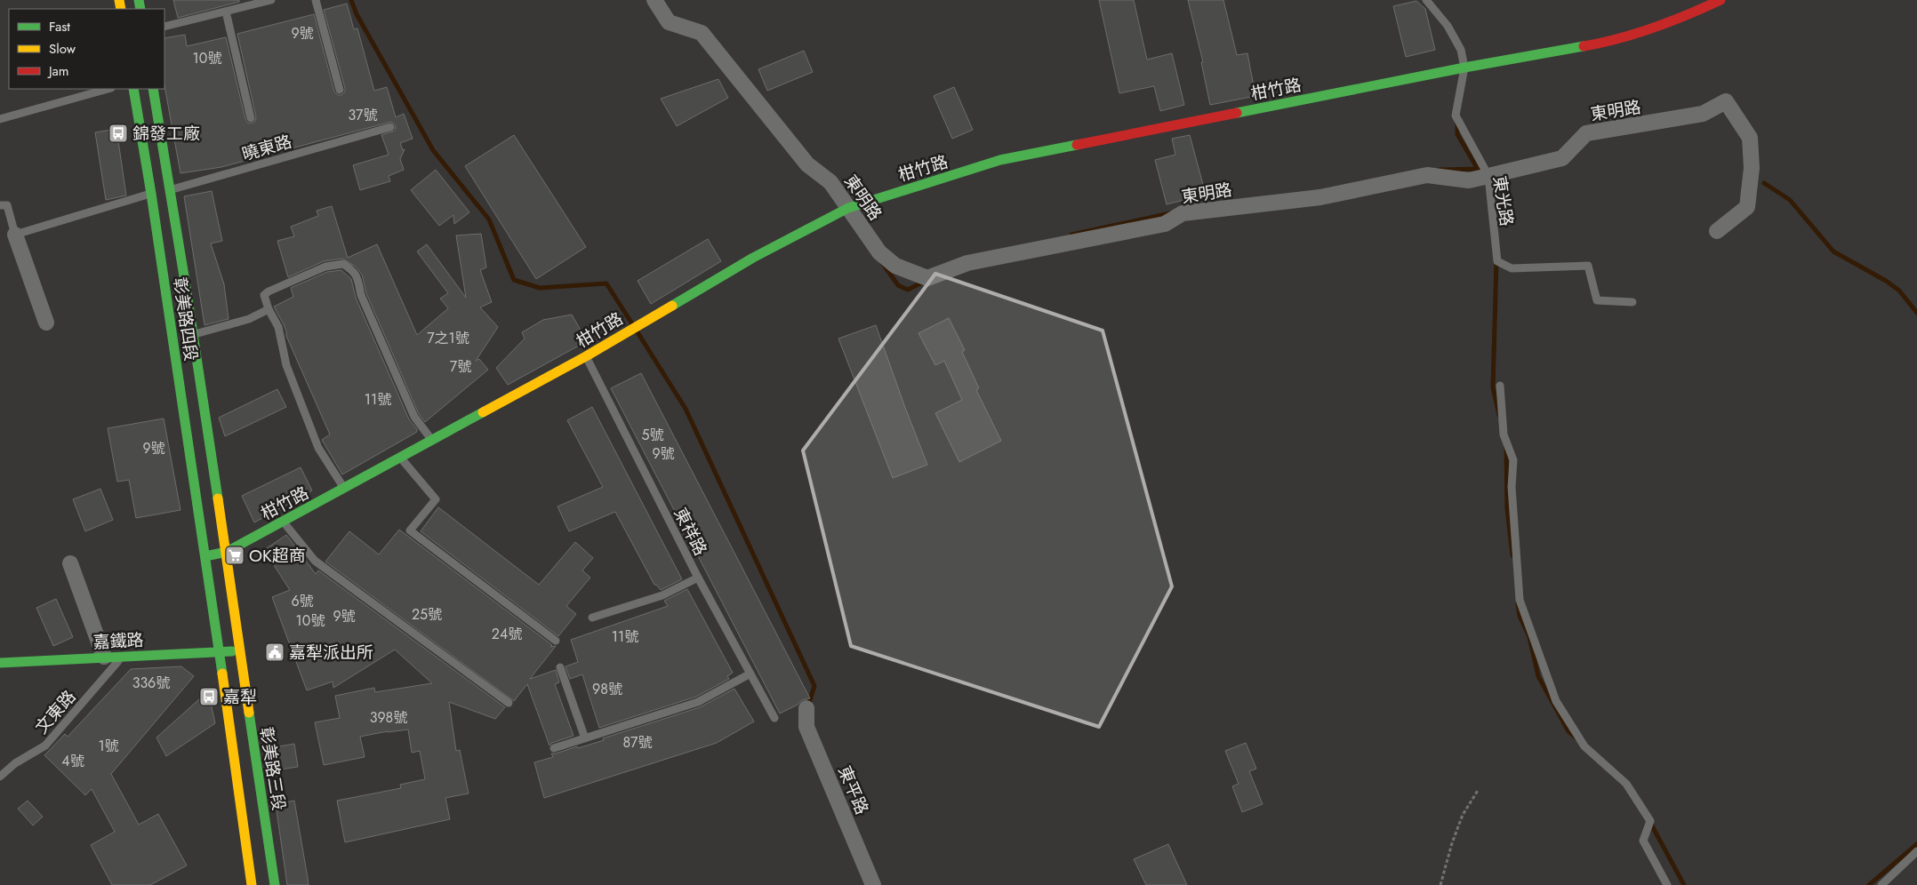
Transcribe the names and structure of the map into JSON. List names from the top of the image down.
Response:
{
  "streets": {
    "street": [
      "柑竹路",
      "東明路",
      "彰美路四段",
      "嘉鐵路",
      "彰美路三段",
      "東平路"
    ],
    "lane": [
      "曉東路",
      "東光路",
      "東祥路",
      "文東路"
    ]
  },
  "crossings": [
    ["柑竹路", "東明路"],
    ["柑竹路", "東光路"],
    ["柑竹路", "彰美路四段"],
    ["柑竹路", "東祥路"],
    ["柑竹路", "彰美路三段"],
    ["東明路", "東光路"],
    ["曉東路", "彰美路四段"],
    ["彰美路四段", "彰美路三段"],
    ["嘉鐵路", "文東路"],
    ["嘉鐵路", "彰美路三段"]
  ],
  "places": {
    "bus stop": ["錦發工廠", "嘉犁"],
    "supermarket": ["OK超商"],
    "public building": ["嘉犁派出所"]
  },
  "house_numbers": [
    "9號",
    "10號",
    "37號",
    "7之1號",
    "7號",
    "11號",
    "5號",
    "9號",
    "9號",
    "6號",
    "25號",
    "9號",
    "10號",
    "24號",
    "11號",
    "336號",
    "98號",
    "398號",
    "87號",
    "1號",
    "4號"
  ],
  "legend": ["Fast", "Slow", "Jam"]
}
